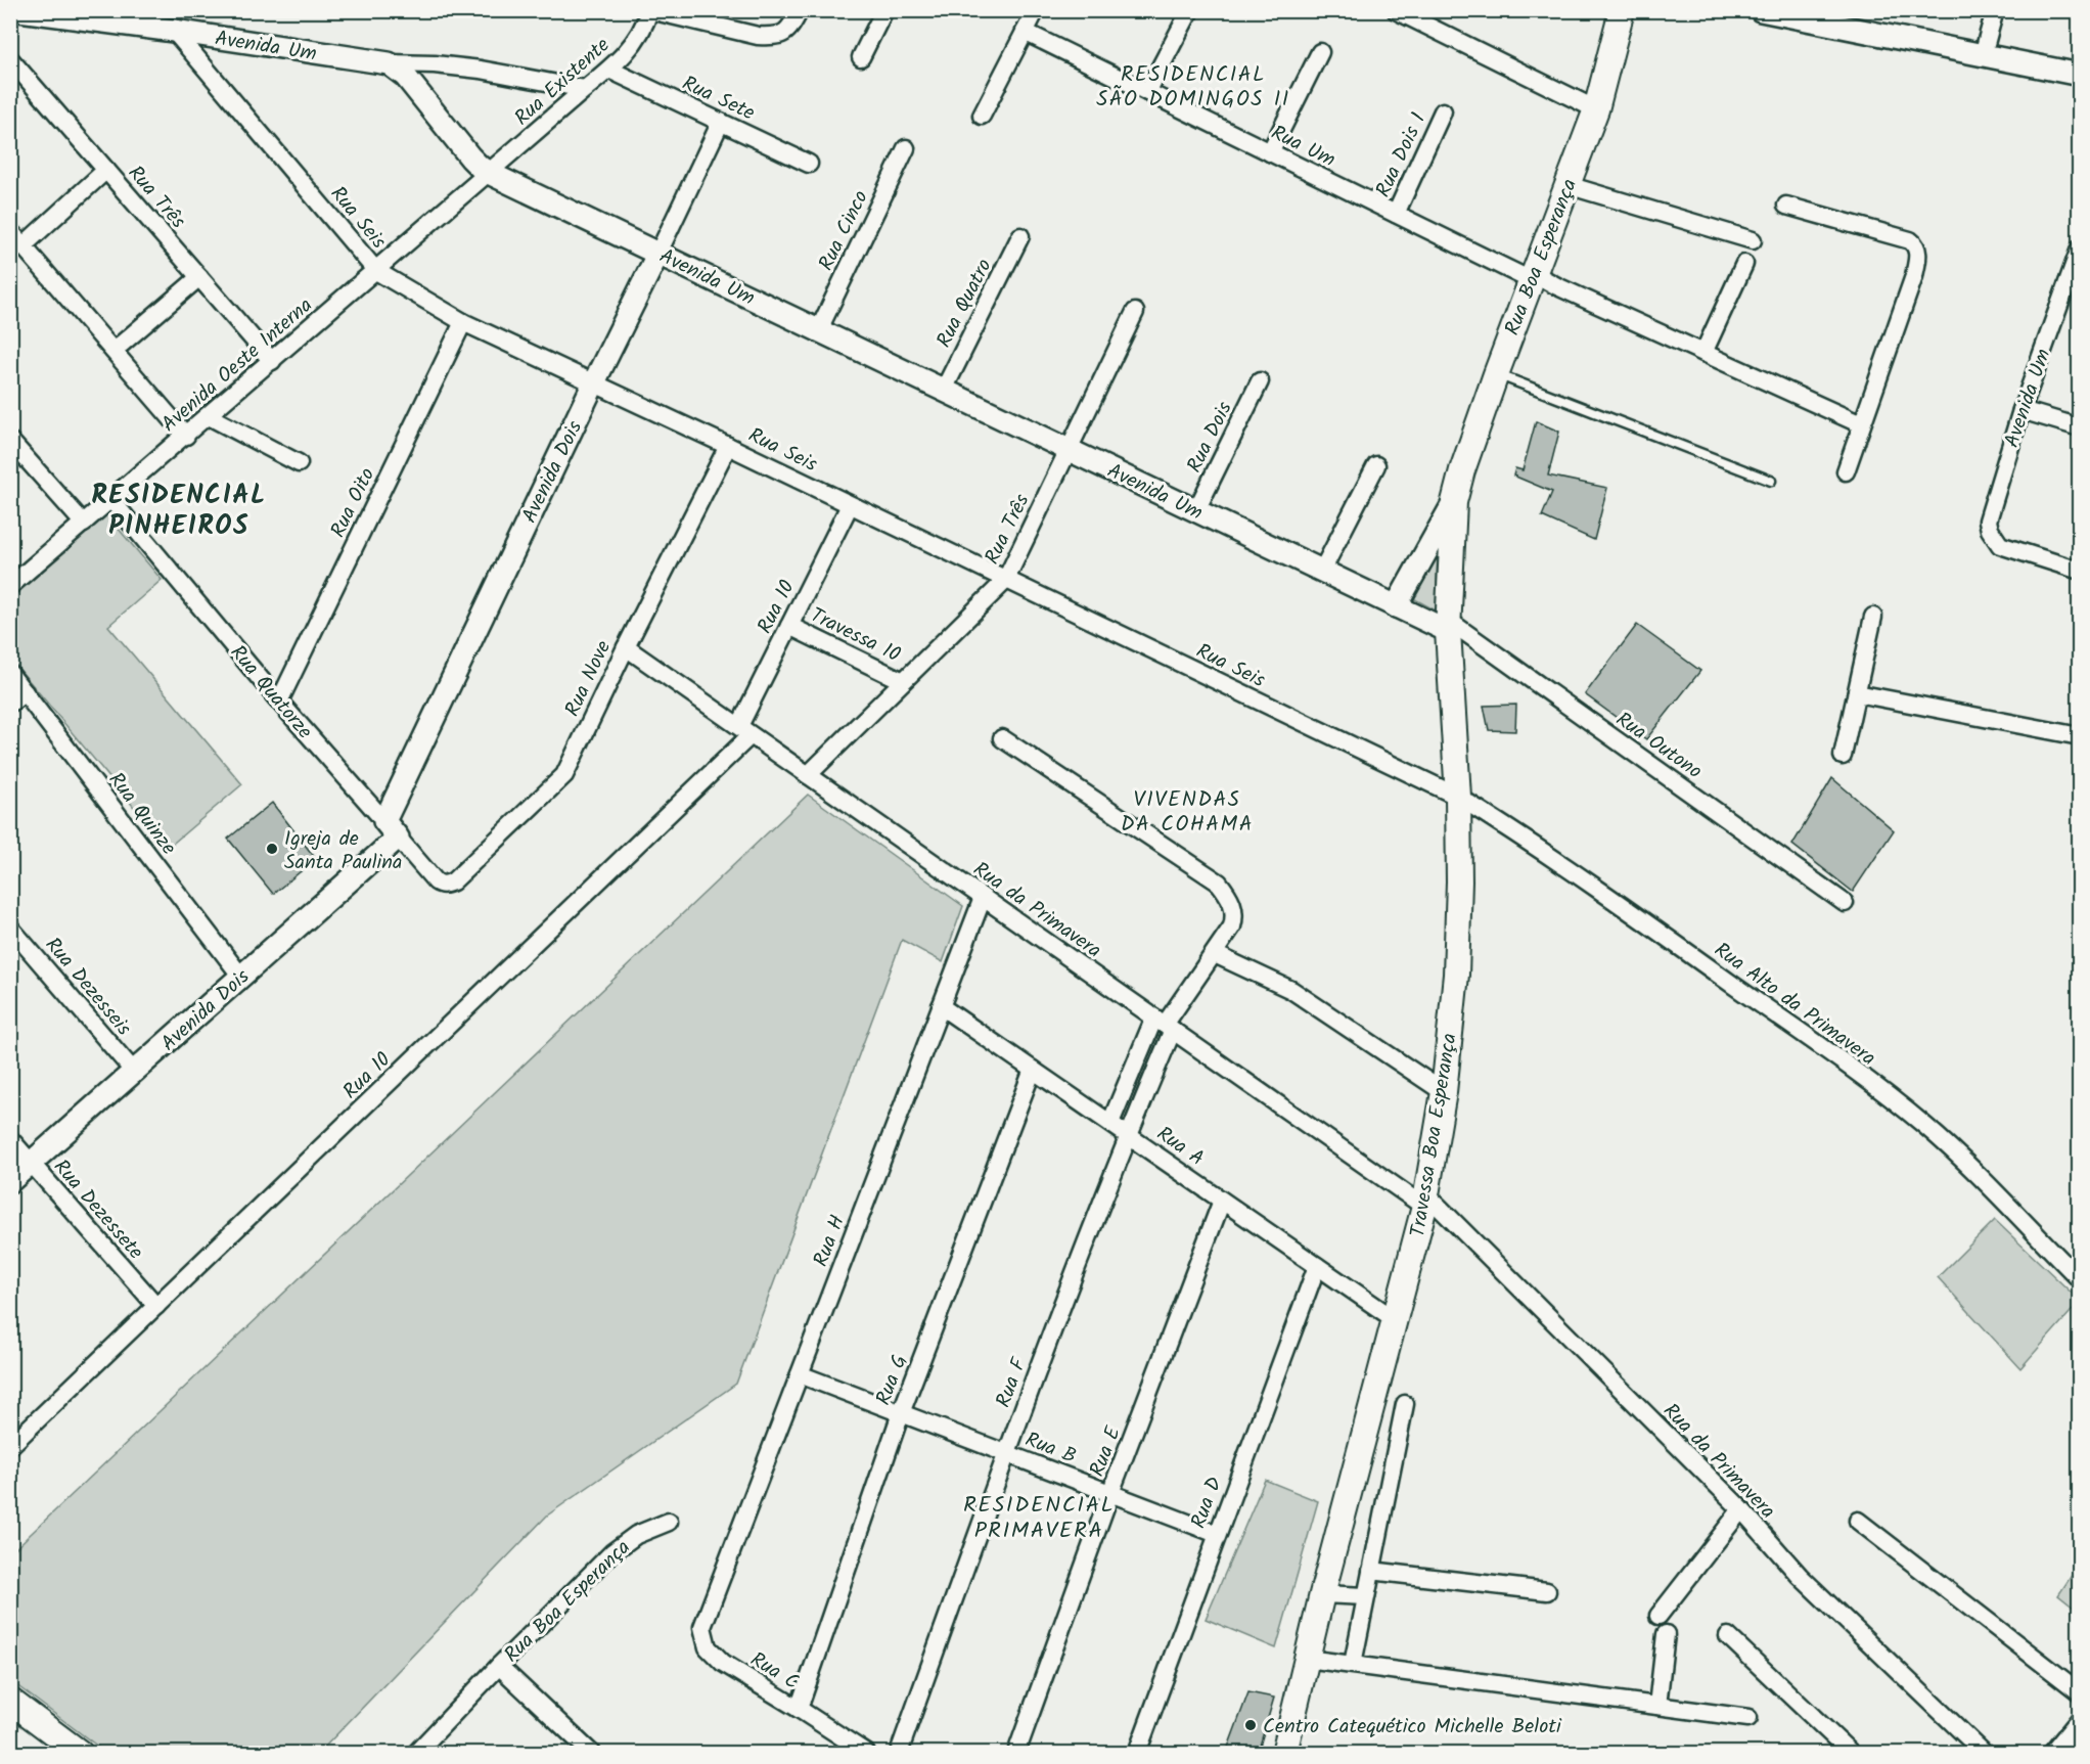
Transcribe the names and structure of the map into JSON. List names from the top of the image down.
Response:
{
  "streets": {
    "main road": ["Rua Boa Esperança", "Travessa Boa Esperança"],
    "street": [
      "Avenida Um",
      "Rua Existente",
      "Rua Sete",
      "Rua Um",
      "Rua Dois 1",
      "Rua Três",
      "Rua Seis",
      "Rua Cinco",
      "Rua Quatro",
      "Avenida Oeste Interna",
      "Rua Dois",
      "Avenida Dois",
      "Rua Oito",
      "Rua 10",
      "Travessa 10",
      "Rua Nove",
      "Rua Quatorze",
      "Rua Outono",
      "Rua Quinze",
      "Rua da Primavera",
      "Rua Dezesseis",
      "Rua Alto da Primavera",
      "Rua A",
      "Rua Dezessete",
      "Rua H",
      "Rua G",
      "Rua F",
      "Rua B",
      "Rua E",
      "Rua D",
      "Rua C"
    ]
  },
  "crossings": [
    ["Avenida Um", "Rua Existente"],
    ["Avenida Um", "Rua Três"],
    ["Avenida Um", "Rua Seis"],
    ["Avenida Um", "Rua Cinco"],
    ["Avenida Um", "Rua Quatro"],
    ["Avenida Um", "Avenida Oeste Interna"],
    ["Avenida Um", "Rua Dois"],
    ["Avenida Um", "Avenida Dois"],
    ["Avenida Um", "Rua Outono"],
    ["Avenida Um", "Travessa Boa Esperança"],
    ["Rua Existente", "Rua Sete"],
    ["Rua Existente", "Avenida Oeste Interna"],
    ["Rua Sete", "Avenida Dois"],
    ["Rua Um", "Rua Dois 1"],
    ["Rua Um", "Rua Boa Esperança"],
    ["Rua Três", "Rua Seis"],
    ["Rua Três", "Avenida Oeste Interna"],
    ["Rua Três", "Travessa 10"],
    ["Rua Três", "Rua da Primavera"],
    ["Rua Seis", "Avenida Oeste Interna"],
    ["Rua Seis", "Avenida Dois"],
    ["Rua Seis", "Rua Oito"],
    ["Rua Seis", "Rua 10"],
    ["Rua Seis", "Rua Nove"],
    ["Rua Seis", "Rua Alto da Primavera"],
    ["Rua Seis", "Travessa Boa Esperança"],
    ["Rua Boa Esperança", "Travessa Boa Esperança"],
    ["Avenida Oeste Interna", "Rua Quatorze"],
    ["Avenida Dois", "Rua Quatorze"],
    ["Avenida Dois", "Rua Quinze"],
    ["Avenida Dois", "Rua Dezesseis"],
    ["Avenida Dois", "Rua Dezessete"],
    ["Rua Oito", "Rua Quatorze"],
    ["Rua 10", "Travessa 10"],
    ["Rua 10", "Rua da Primavera"],
    ["Rua 10", "Rua Dezessete"],
    ["Rua Nove", "Rua Quatorze"],
    ["Rua Nove", "Rua da Primavera"],
    ["Rua Outono", "Travessa Boa Esperança"],
    ["Rua da Primavera", "Travessa Boa Esperança"],
    ["Rua da Primavera", "Rua H"],
    ["Rua da Primavera", "Rua F"],
    ["Rua Alto da Primavera", "Travessa Boa Esperança"],
    ["Travessa Boa Esperança", "Rua A"],
    ["Rua A", "Rua H"],
    ["Rua A", "Rua G"],
    ["Rua A", "Rua F"],
    ["Rua A", "Rua E"],
    ["Rua A", "Rua D"],
    ["Rua H", "Rua B"],
    ["Rua H", "Rua C"],
    ["Rua G", "Rua B"],
    ["Rua G", "Rua C"],
    ["Rua F", "Rua B"],
    ["Rua B", "Rua E"],
    ["Rua B", "Rua D"]
  ],
  "districts": [
    "RESIDENCIAL SÃO DOMINGOS II",
    "RESIDENCIAL PINHEIROS",
    "VIVENDAS DA COHAMA",
    "RESIDENCIAL PRIMAVERA"
  ],
  "places": ["Igreja de Santa Paulina", "Centro Catequético Michelle Beloti"]
}
